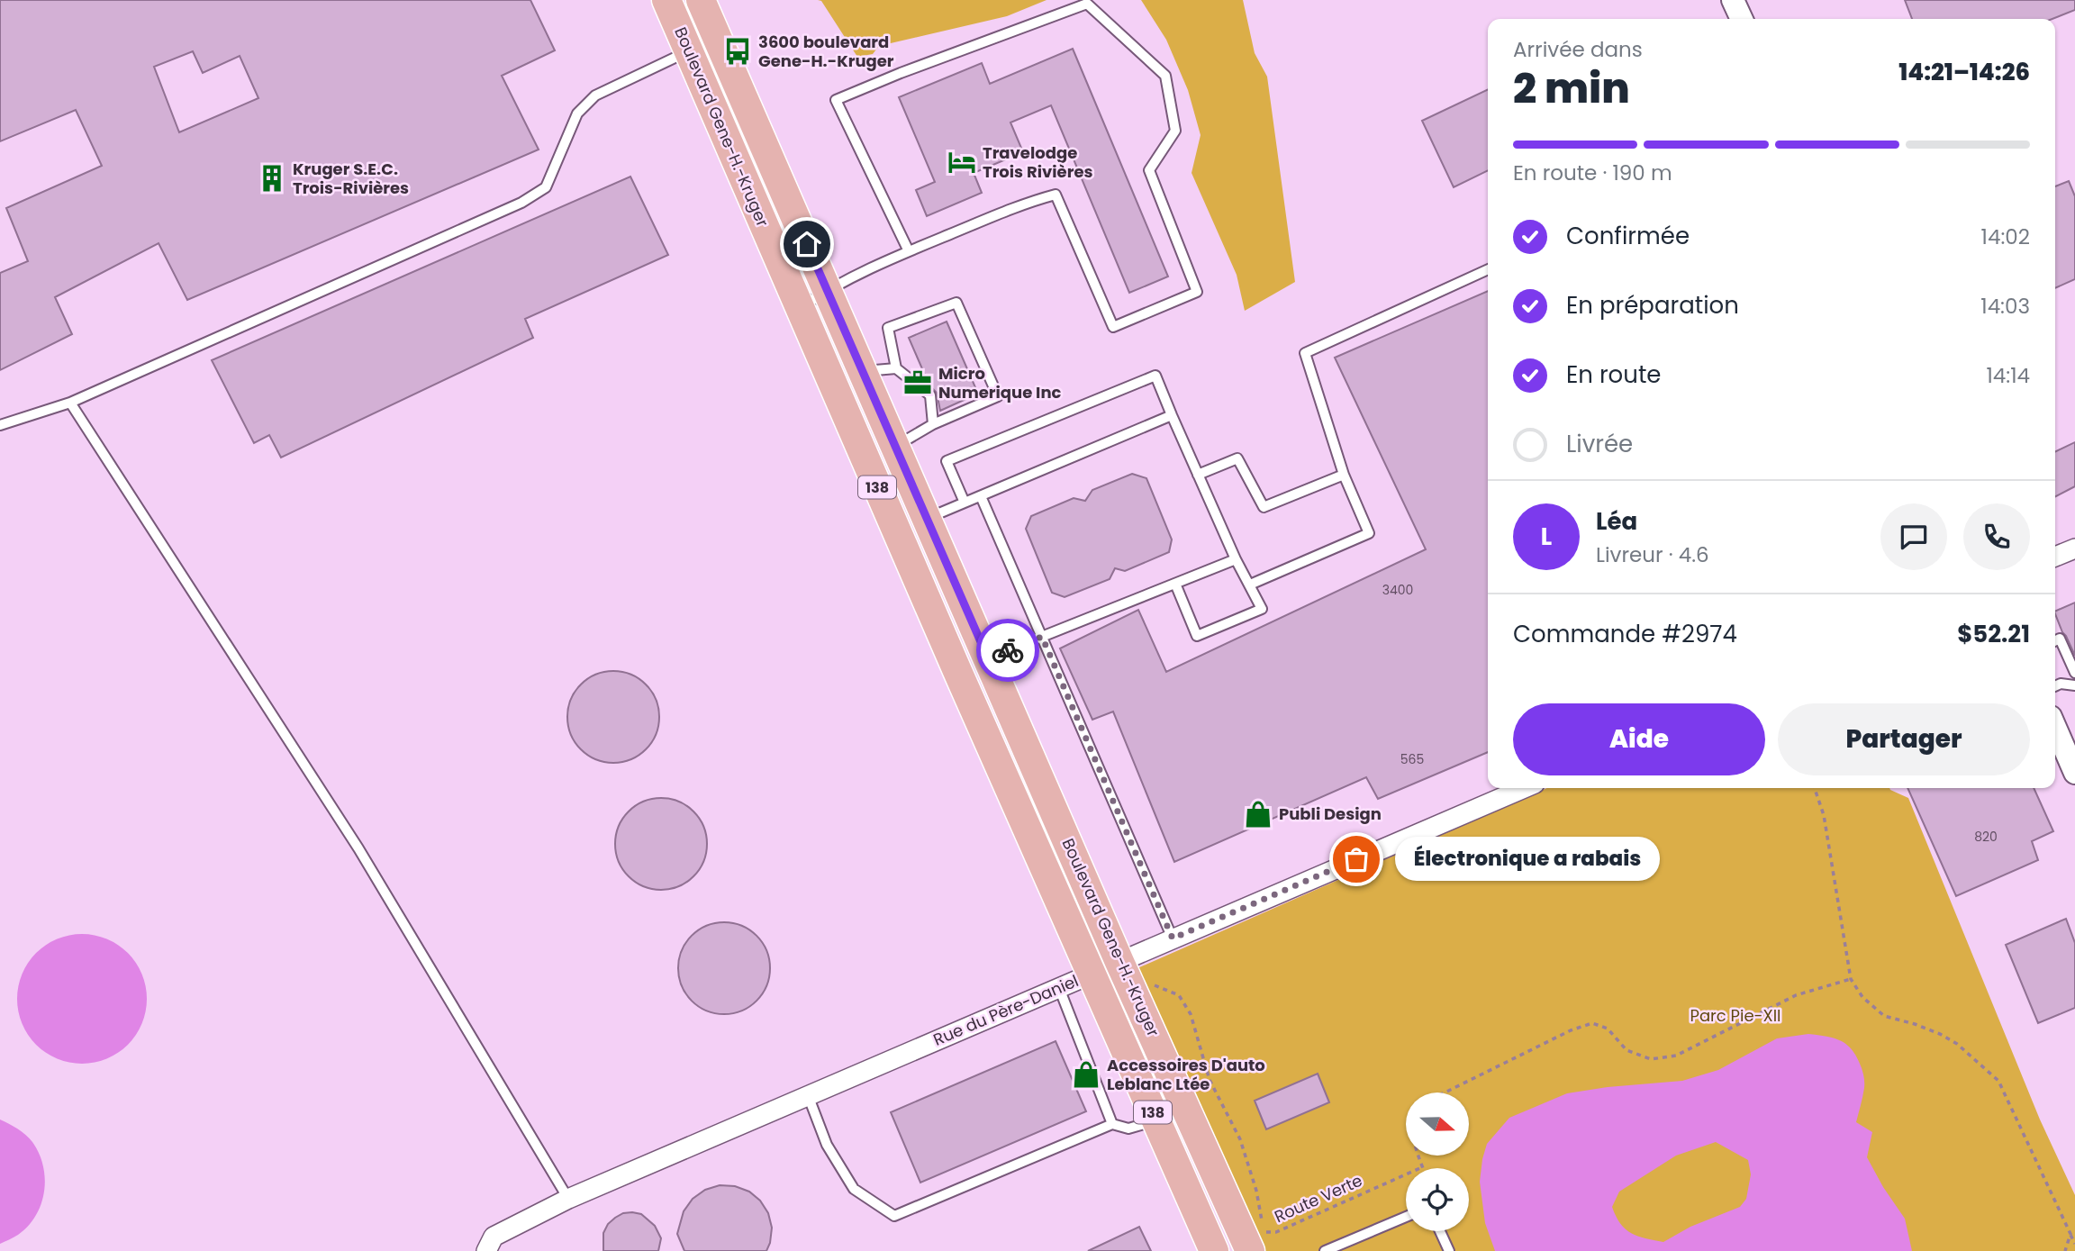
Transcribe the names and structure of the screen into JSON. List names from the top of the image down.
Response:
{
  "streets": {
    "main road": ["Boulevard Gene-H.-Kruger", "138"],
    "street": ["Rue du Père-Daniel"],
    "path": ["Route Verte"]
  },
  "crossings": [
    ["Boulevard Gene-H.-Kruger", "Rue du Père-Daniel"],
    ["Boulevard Gene-H.-Kruger", "Route Verte"],
    ["Rue du Père-Daniel", "Route Verte"]
  ],
  "parks": ["Parc Pie-XII"],
  "places": {
    "bus stop": ["3600 boulevard Gene-H.-Kruger"],
    "hotel": ["Travelodge Trois Rivières"],
    "building": ["Kruger S.E.C. Trois-Rivières"],
    "office": ["Micro Numerique Inc"],
    "shop": ["Publi Design", "Accessoires D'auto Leblanc Ltée"],
    "other": ["Électronique a rabais"]
  },
  "house_numbers": ["3400", "565", "820"],
  "north": "right",
  "page": {
    "heading": ["2 min", "Arrivée dans", "14:21–14:26"],
    "panel": [
      "Léa",
      "Livreur · 4.6",
      "Commande #2974",
      "$52.21"
    ],
    "bar": "En route · 190 m",
    "list": [
      ["Confirmée", "14:02"],
      ["En préparation", "14:03"],
      ["En route", "14:14"],
      "Livrée"
    ],
    "round": "L",
    "buttons": ["Aide", "Partager"],
    "bubble": "Électronique a rabais"
  }
}
